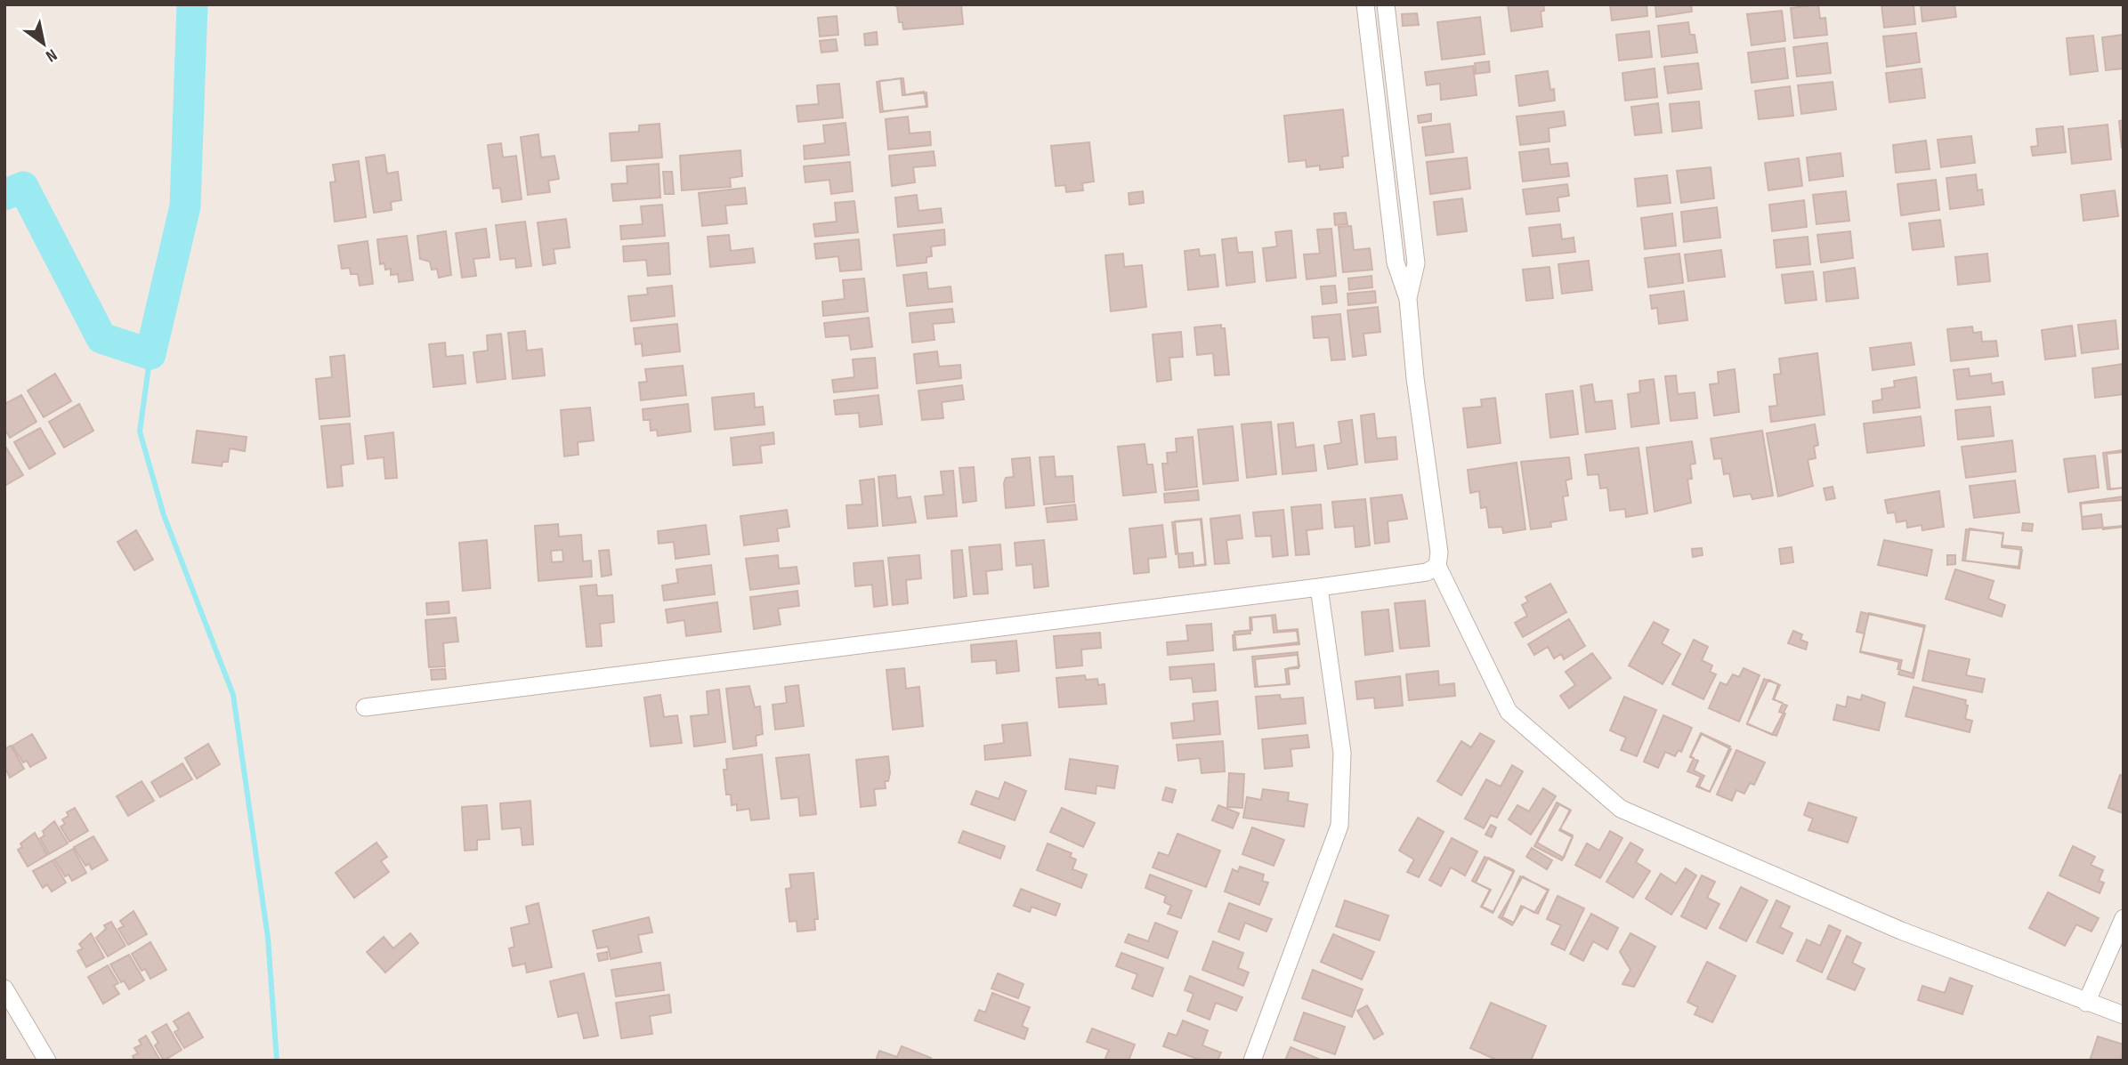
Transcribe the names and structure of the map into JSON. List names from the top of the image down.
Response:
{
  "north": "bottom right"
}
